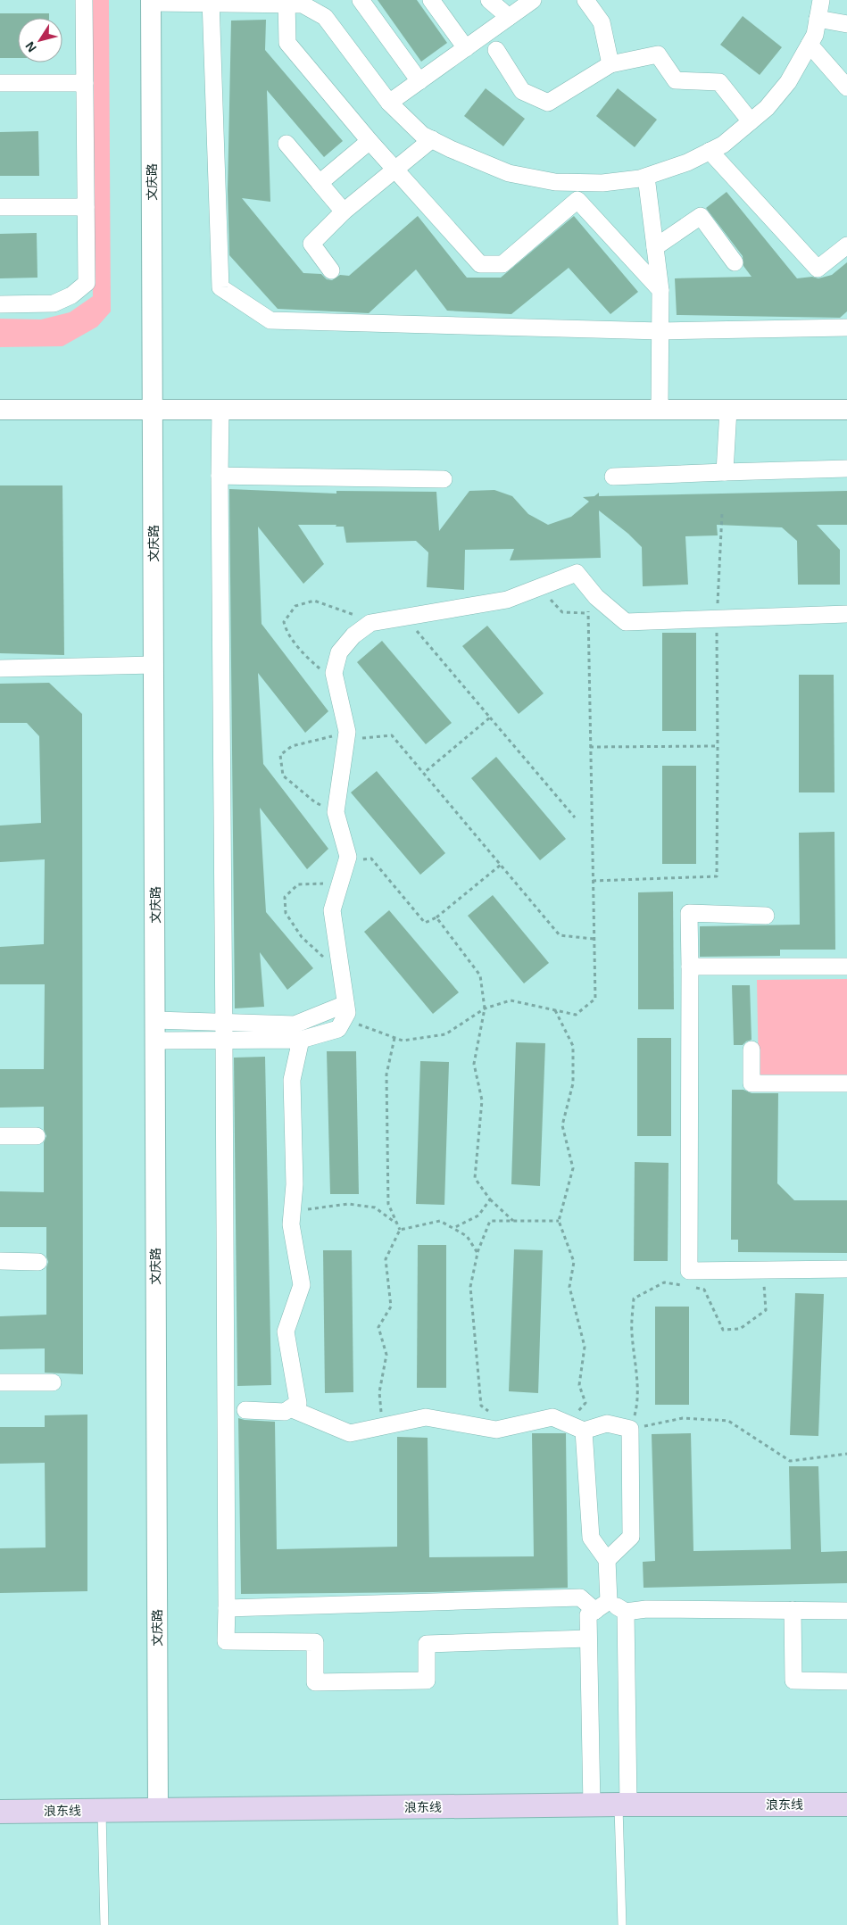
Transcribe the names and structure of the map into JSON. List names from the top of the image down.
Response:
{
  "streets": {
    "main road": ["浪东线"],
    "street": ["文庆路"]
  },
  "crossings": [
    ["文庆路", "浪东线"]
  ],
  "north": "bottom left"
}
